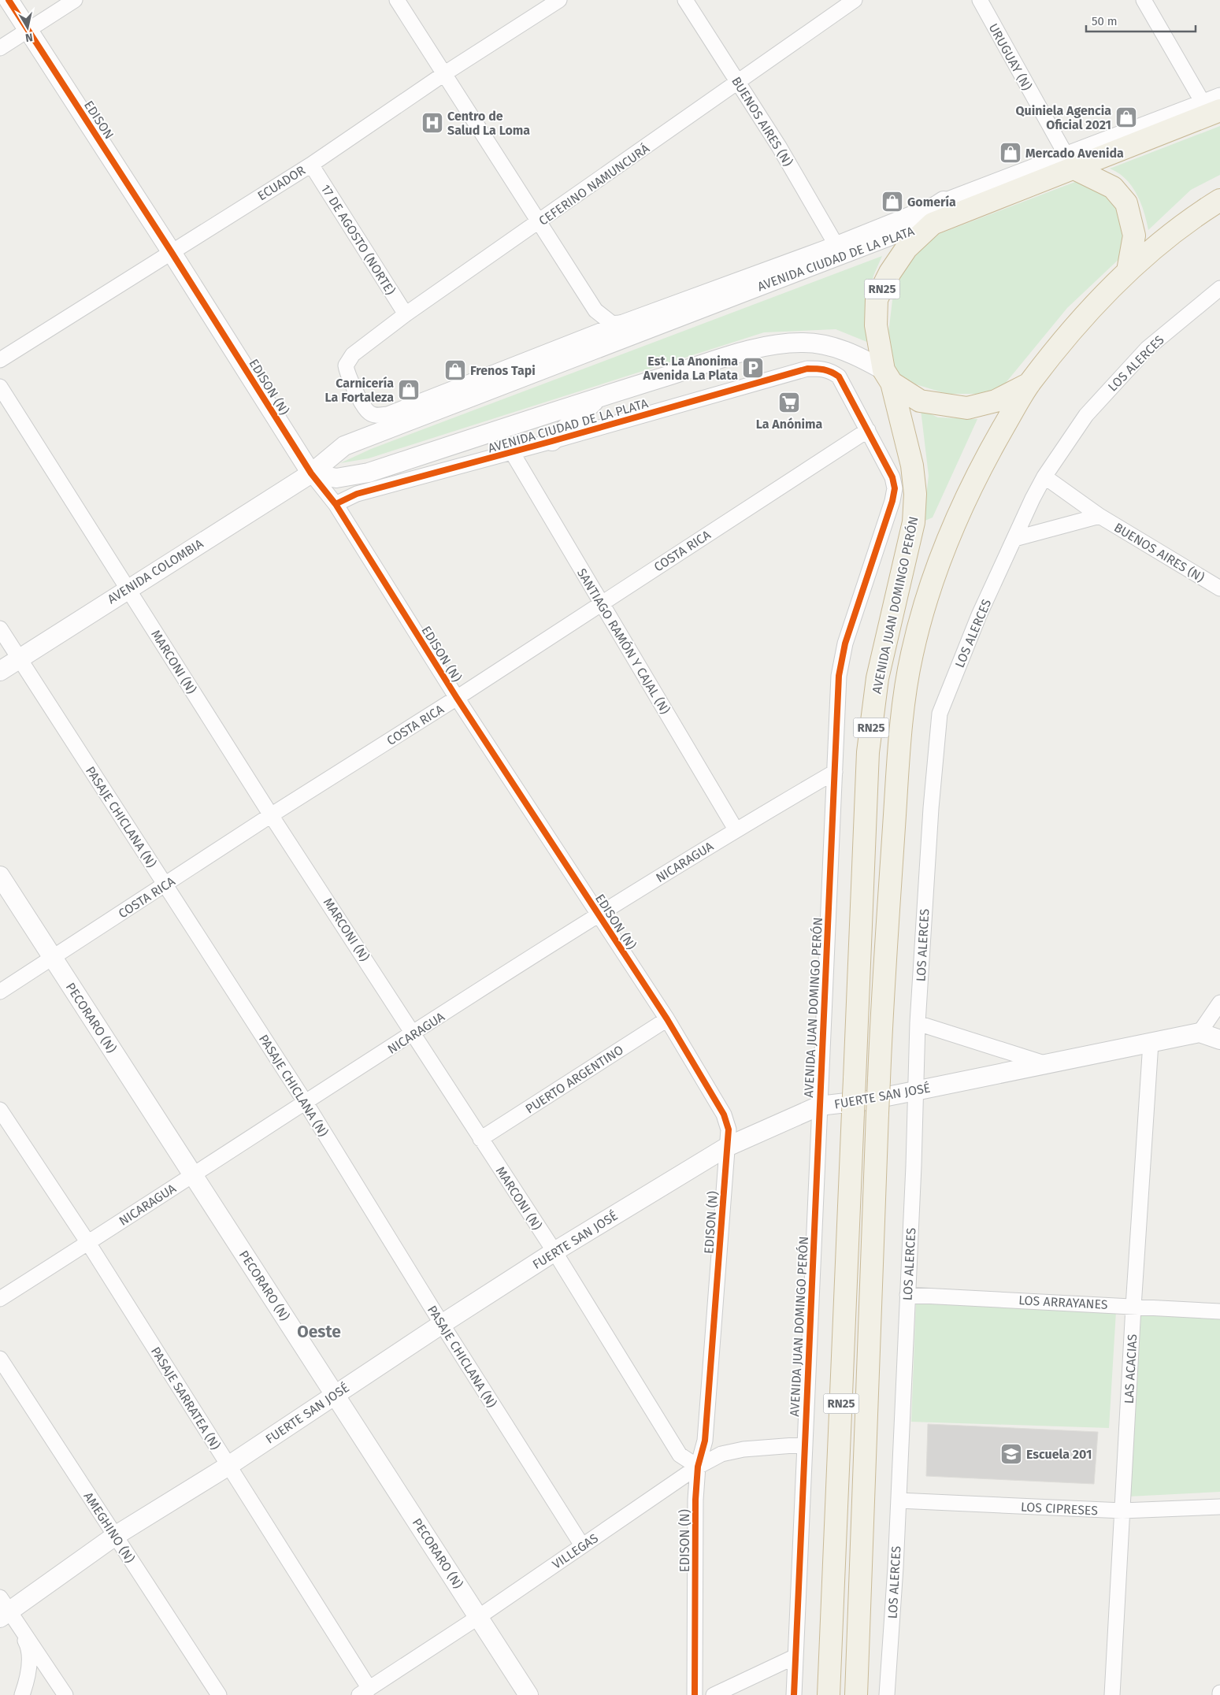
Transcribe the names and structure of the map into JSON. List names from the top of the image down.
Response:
{
  "streets": {
    "highway": ["AVENIDA CIUDAD DE LA PLATA", "RN25", "AVENIDA JUAN DOMINGO PERÓN"],
    "street": [
      "URUGUAY (N)",
      "EDISON",
      "BUENOS AIRES (N)",
      "ECUADOR",
      "CEFERINO NAMUNCURÁ",
      "17 DE AGOSTO (NORTE)",
      "LOS ALERCES",
      "EDISON (N)",
      "COSTA RICA",
      "AVENIDA COLOMBIA",
      "SANTIAGO RAMÓN Y CAJAL (N)",
      "MARCONI (N)",
      "PASAJE CHICLANA (N)",
      "NICARAGUA",
      "PECORARO (N)",
      "PUERTO ARGENTINO",
      "FUERTE SAN JOSÉ",
      "LOS ARRAYANES",
      "LAS ACACIAS",
      "PASAJE SARRATEA (N)",
      "LOS CIPRESES",
      "AMEGHINO (N)",
      "VILLEGAS"
    ]
  },
  "crossings": [
    ["URUGUAY (N)", "AVENIDA CIUDAD DE LA PLATA"],
    ["EDISON", "ECUADOR"],
    ["EDISON", "EDISON (N)"],
    ["BUENOS AIRES (N)", "CEFERINO NAMUNCURÁ"],
    ["BUENOS AIRES (N)", "AVENIDA CIUDAD DE LA PLATA"],
    ["BUENOS AIRES (N)", "LOS ALERCES"],
    ["ECUADOR", "17 DE AGOSTO (NORTE)"],
    ["ECUADOR", "EDISON (N)"],
    ["CEFERINO NAMUNCURÁ", "17 DE AGOSTO (NORTE)"],
    ["CEFERINO NAMUNCURÁ", "AVENIDA CIUDAD DE LA PLATA"],
    ["AVENIDA CIUDAD DE LA PLATA", "EDISON (N)"],
    ["AVENIDA CIUDAD DE LA PLATA", "AVENIDA COLOMBIA"],
    ["AVENIDA CIUDAD DE LA PLATA", "AVENIDA JUAN DOMINGO PERÓN"],
    ["AVENIDA CIUDAD DE LA PLATA", "SANTIAGO RAMÓN Y CAJAL (N)"],
    ["RN25", "AVENIDA JUAN DOMINGO PERÓN"],
    ["LOS ALERCES", "FUERTE SAN JOSÉ"],
    ["LOS ALERCES", "LOS ARRAYANES"],
    ["LOS ALERCES", "LOS CIPRESES"],
    ["EDISON (N)", "COSTA RICA"],
    ["EDISON (N)", "AVENIDA COLOMBIA"],
    ["EDISON (N)", "MARCONI (N)"],
    ["EDISON (N)", "NICARAGUA"],
    ["EDISON (N)", "PUERTO ARGENTINO"],
    ["EDISON (N)", "FUERTE SAN JOSÉ"],
    ["EDISON (N)", "VILLEGAS"],
    ["COSTA RICA", "AVENIDA JUAN DOMINGO PERÓN"],
    ["COSTA RICA", "SANTIAGO RAMÓN Y CAJAL (N)"],
    ["COSTA RICA", "MARCONI (N)"],
    ["COSTA RICA", "PASAJE CHICLANA (N)"],
    ["COSTA RICA", "PECORARO (N)"],
    ["AVENIDA COLOMBIA", "MARCONI (N)"],
    ["AVENIDA COLOMBIA", "PASAJE CHICLANA (N)"],
    ["AVENIDA JUAN DOMINGO PERÓN", "NICARAGUA"],
    ["AVENIDA JUAN DOMINGO PERÓN", "FUERTE SAN JOSÉ"],
    ["AVENIDA JUAN DOMINGO PERÓN", "VILLEGAS"],
    ["SANTIAGO RAMÓN Y CAJAL (N)", "NICARAGUA"],
    ["MARCONI (N)", "NICARAGUA"],
    ["MARCONI (N)", "PUERTO ARGENTINO"],
    ["MARCONI (N)", "FUERTE SAN JOSÉ"],
    ["MARCONI (N)", "VILLEGAS"],
    ["PASAJE CHICLANA (N)", "NICARAGUA"],
    ["PASAJE CHICLANA (N)", "FUERTE SAN JOSÉ"],
    ["PASAJE CHICLANA (N)", "VILLEGAS"],
    ["NICARAGUA", "PECORARO (N)"],
    ["NICARAGUA", "PASAJE SARRATEA (N)"],
    ["PECORARO (N)", "FUERTE SAN JOSÉ"],
    ["PECORARO (N)", "VILLEGAS"],
    ["FUERTE SAN JOSÉ", "LAS ACACIAS"],
    ["FUERTE SAN JOSÉ", "PASAJE SARRATEA (N)"],
    ["FUERTE SAN JOSÉ", "AMEGHINO (N)"],
    ["LOS ARRAYANES", "LAS ACACIAS"],
    ["LAS ACACIAS", "LOS CIPRESES"],
    ["PASAJE SARRATEA (N)", "VILLEGAS"]
  ],
  "districts": ["Oeste"],
  "places": {
    "shop": [
      "Quiniela Agencia Oficial 2021",
      "Mercado Avenida",
      "Gomería",
      "Frenos Tapi",
      "Carnicería La Fortaleza"
    ],
    "hospital": ["Centro de Salud La Loma"],
    "parking": ["Est. La Anonima Avenida La Plata"],
    "supermarket": ["La Anónima"],
    "school or university": ["Escuela 201"]
  },
  "scale_bar": "50 m",
  "north": "bottom"
}
